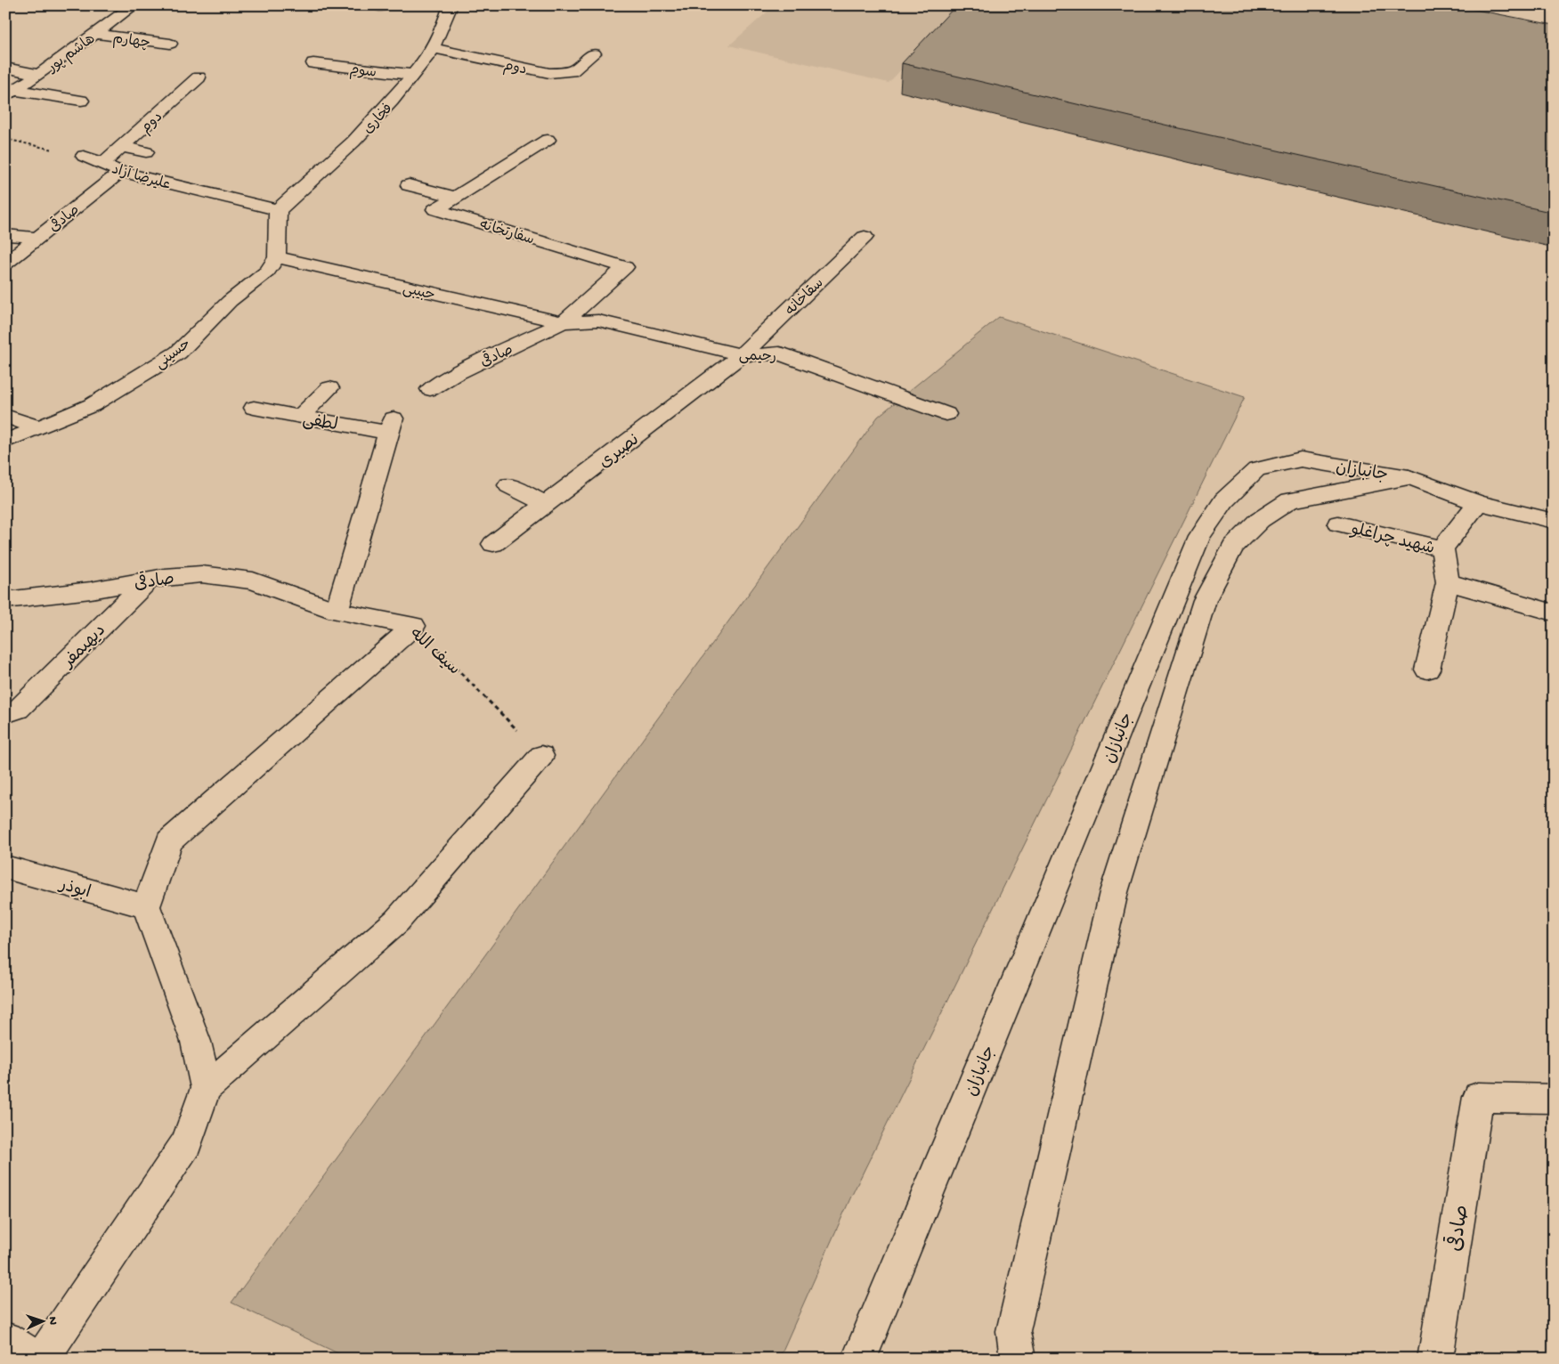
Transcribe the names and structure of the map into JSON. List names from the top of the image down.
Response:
{
  "streets": {
    "street": [
      "چهارم",
      "هاشم پور",
      "دوم",
      "سوم",
      "فخاری",
      "علیرضا آزاد",
      "صادقی",
      "سفارتخانه",
      "حبیبی",
      "سقاخانه",
      "حسینی",
      "رحیمی",
      "لطفی",
      "نصیری",
      "جانبازان",
      "شهید چراغلو",
      "دیهیمفر",
      "سیف الله",
      "ابوذر"
    ]
  },
  "crossings": [
    ["چهارم", "هاشم پور"],
    ["دوم", "فخاری"],
    ["دوم", "علیرضا آزاد"],
    ["سوم", "فخاری"],
    ["فخاری", "علیرضا آزاد"],
    ["علیرضا آزاد", "صادقی"],
    ["صادقی", "سفارتخانه"],
    ["صادقی", "حبیبی"],
    ["صادقی", "رحیمی"],
    ["صادقی", "دیهیمفر"],
    ["صادقی", "سیف الله"],
    ["سفارتخانه", "حبیبی"],
    ["سفارتخانه", "رحیمی"],
    ["حبیبی", "حسینی"],
    ["حبیبی", "رحیمی"],
    ["سقاخانه", "رحیمی"],
    ["سقاخانه", "نصیری"],
    ["رحیمی", "نصیری"],
    ["لطفی", "سیف الله"]
  ],
  "north": "right"
}
